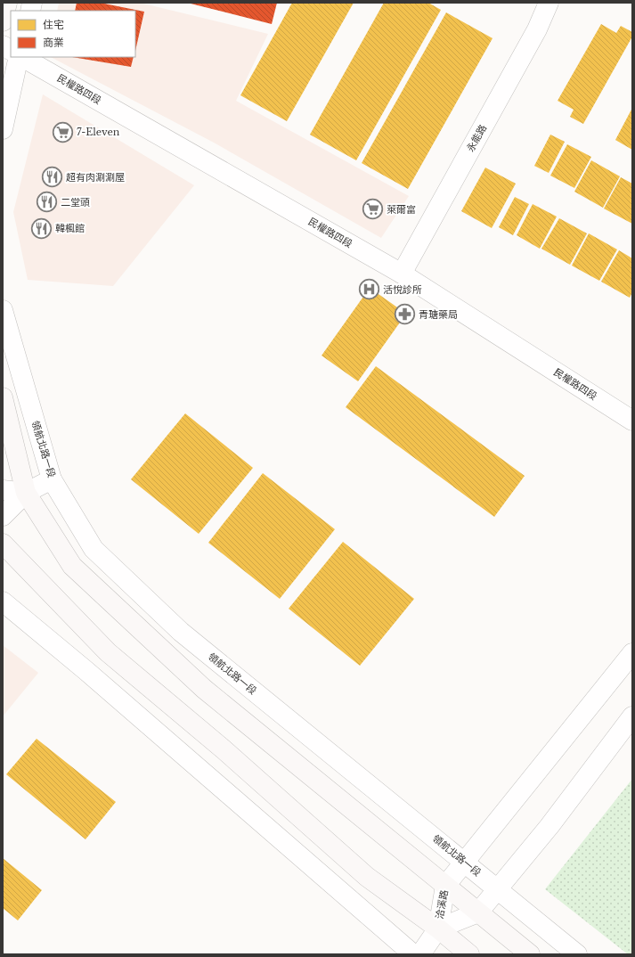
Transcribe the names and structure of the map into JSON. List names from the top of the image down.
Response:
{
  "streets": {
    "street": [
      "民權路四段",
      "永能路",
      "領航北路一段",
      "洽溪路"
    ]
  },
  "crossings": [
    ["民權路四段", "永能路"],
    ["領航北路一段", "洽溪路"]
  ],
  "places": {
    "supermarket": ["7-Eleven", "萊爾富"],
    "restaurant": ["超有肉涮涮屋", "二堂頭", "韓楓館"],
    "hospital": ["活悅診所"],
    "pharmacy": ["青瑭藥局"]
  },
  "legend": ["住宅", "商業"]
}
